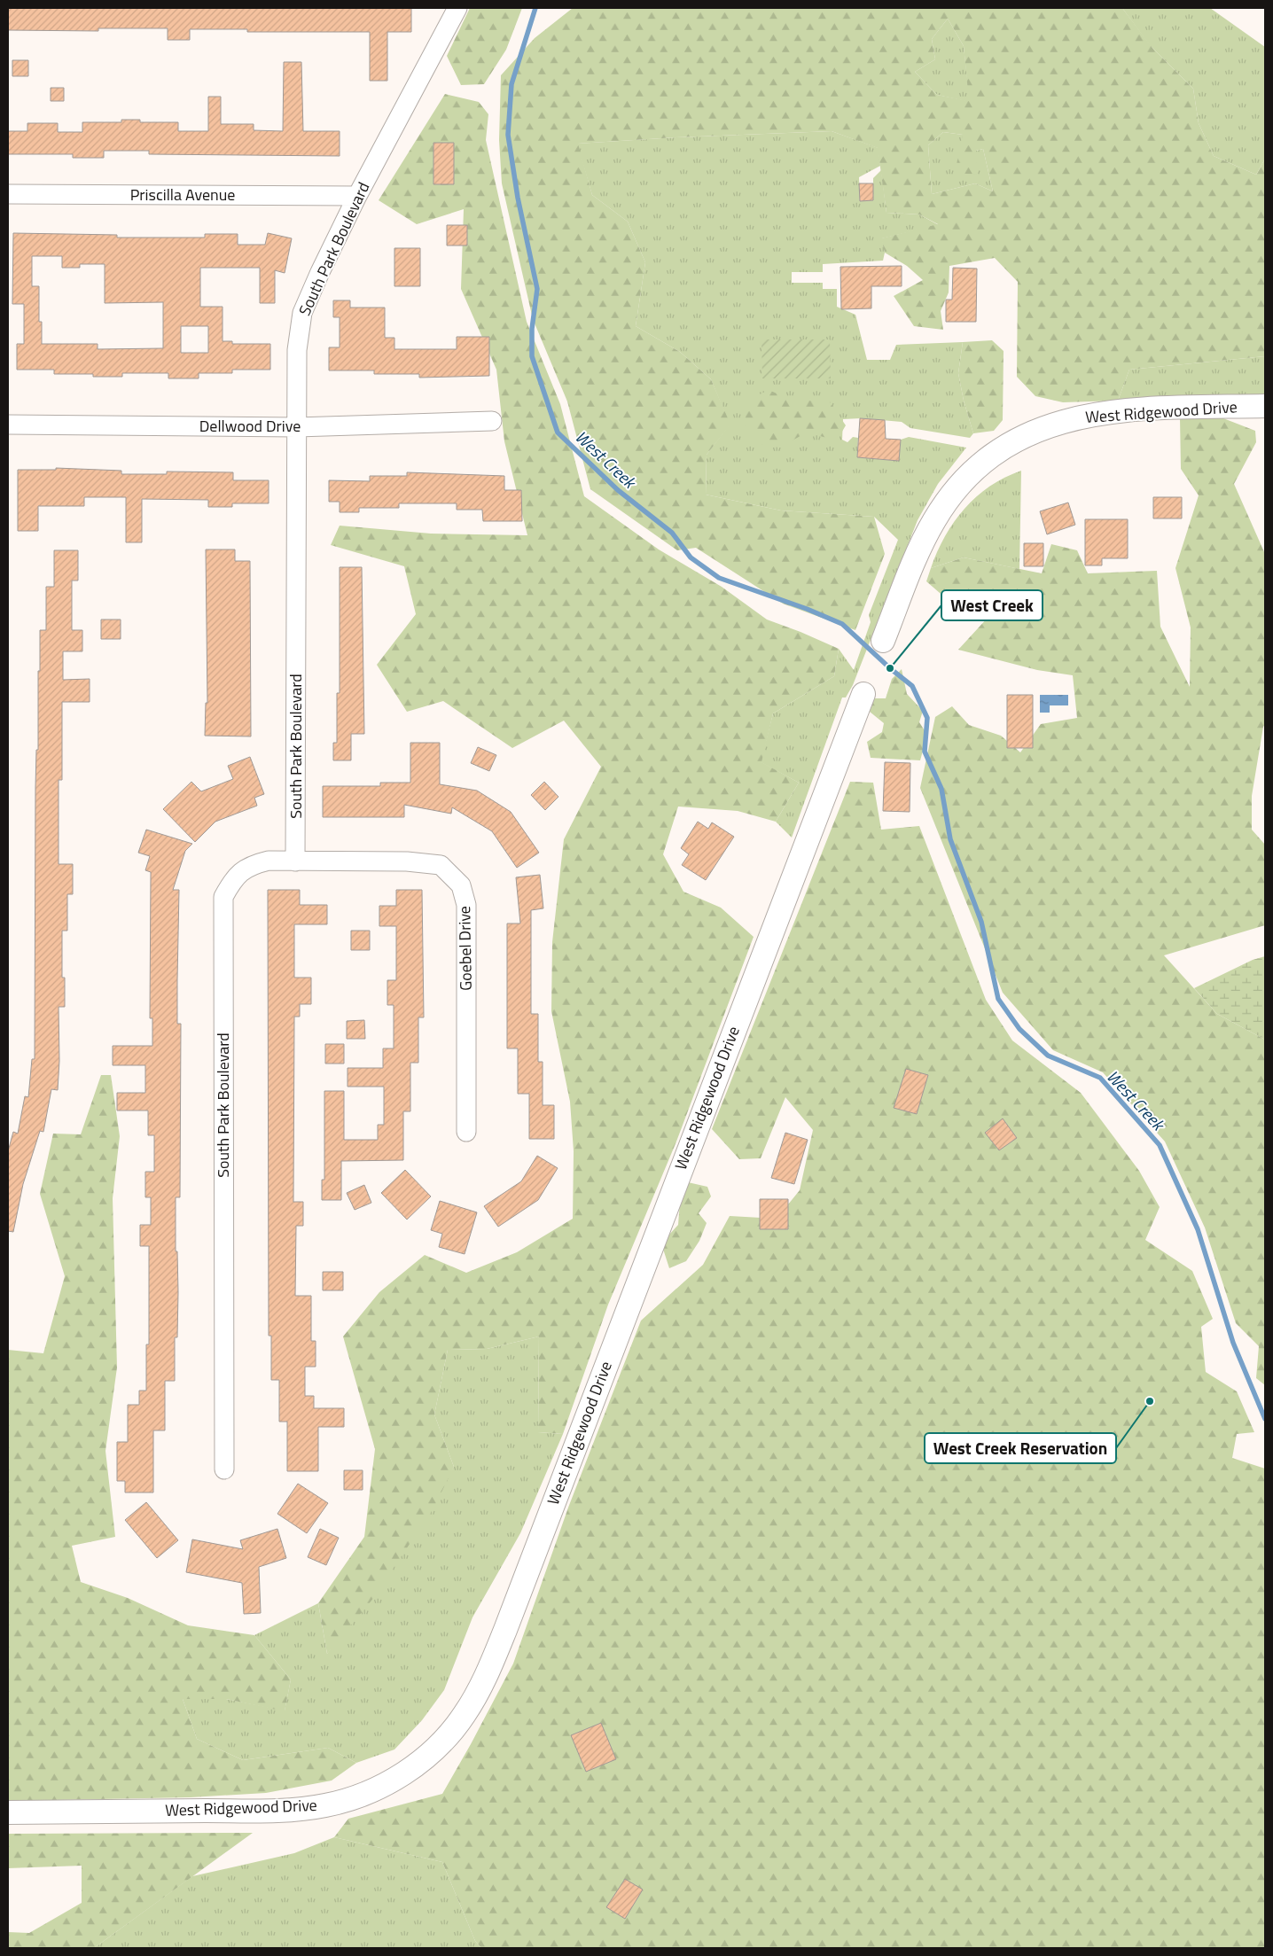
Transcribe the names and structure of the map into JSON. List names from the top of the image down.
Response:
{
  "streets": {
    "street": [
      "Priscilla Avenue",
      "South Park Boulevard",
      "West Ridgewood Drive",
      "Dellwood Drive",
      "Goebel Drive"
    ]
  },
  "crossings": [
    ["Priscilla Avenue", "South Park Boulevard"],
    ["South Park Boulevard", "Dellwood Drive"],
    ["South Park Boulevard", "Goebel Drive"]
  ],
  "water": ["West Creek"],
  "places": ["West Creek", "West Creek Reservation"]
}
